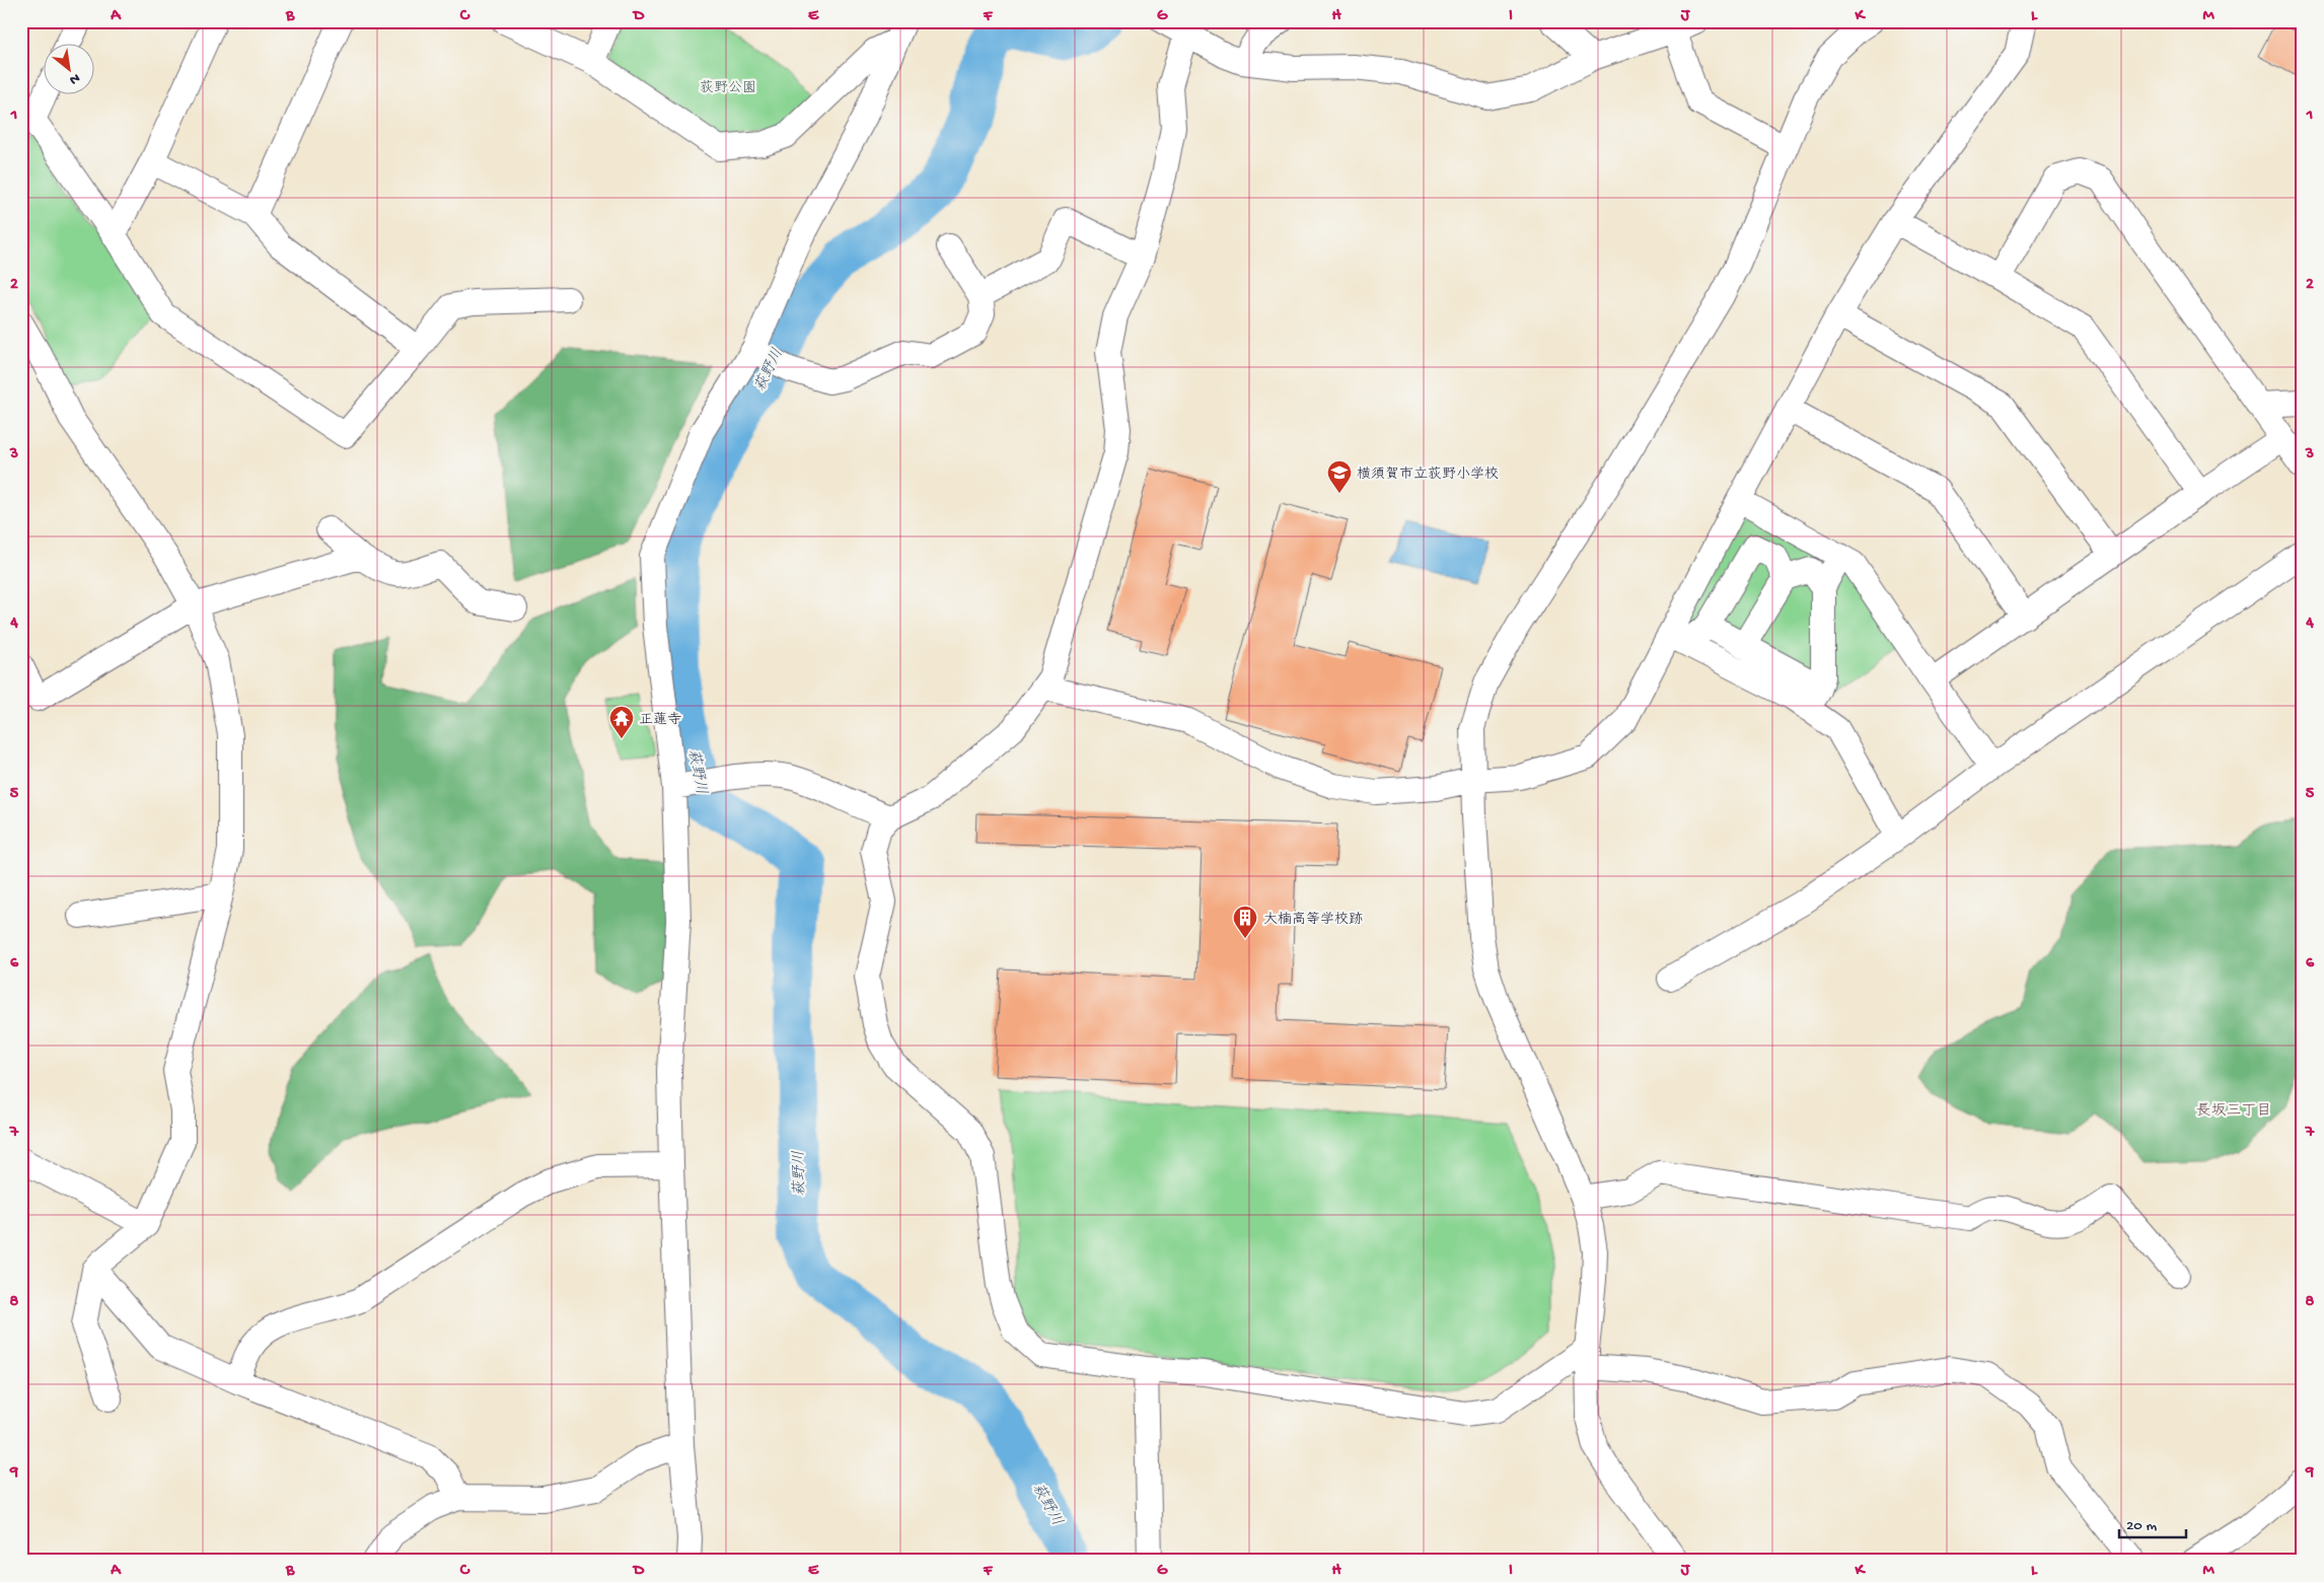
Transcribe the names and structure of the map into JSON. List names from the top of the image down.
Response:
{
  "districts": ["長坂三丁目"],
  "water": ["萩野川"],
  "parks": ["荻野公園"],
  "places": {
    "school or university": ["横須賀市立荻野小学校"],
    "temple": ["正蓮寺"],
    "building": ["大楠高等学校跡"]
  },
  "scale_bar": "20 m",
  "north": "bottom right",
  "grid": {
    "columns": [
      "A",
      "B",
      "C",
      "D",
      "E",
      "F",
      "G",
      "H",
      "I",
      "J",
      "K",
      "L",
      "M"
    ],
    "rows": [
      "1",
      "2",
      "3",
      "4",
      "5",
      "6",
      "7",
      "8",
      "9"
    ]
  }
}
